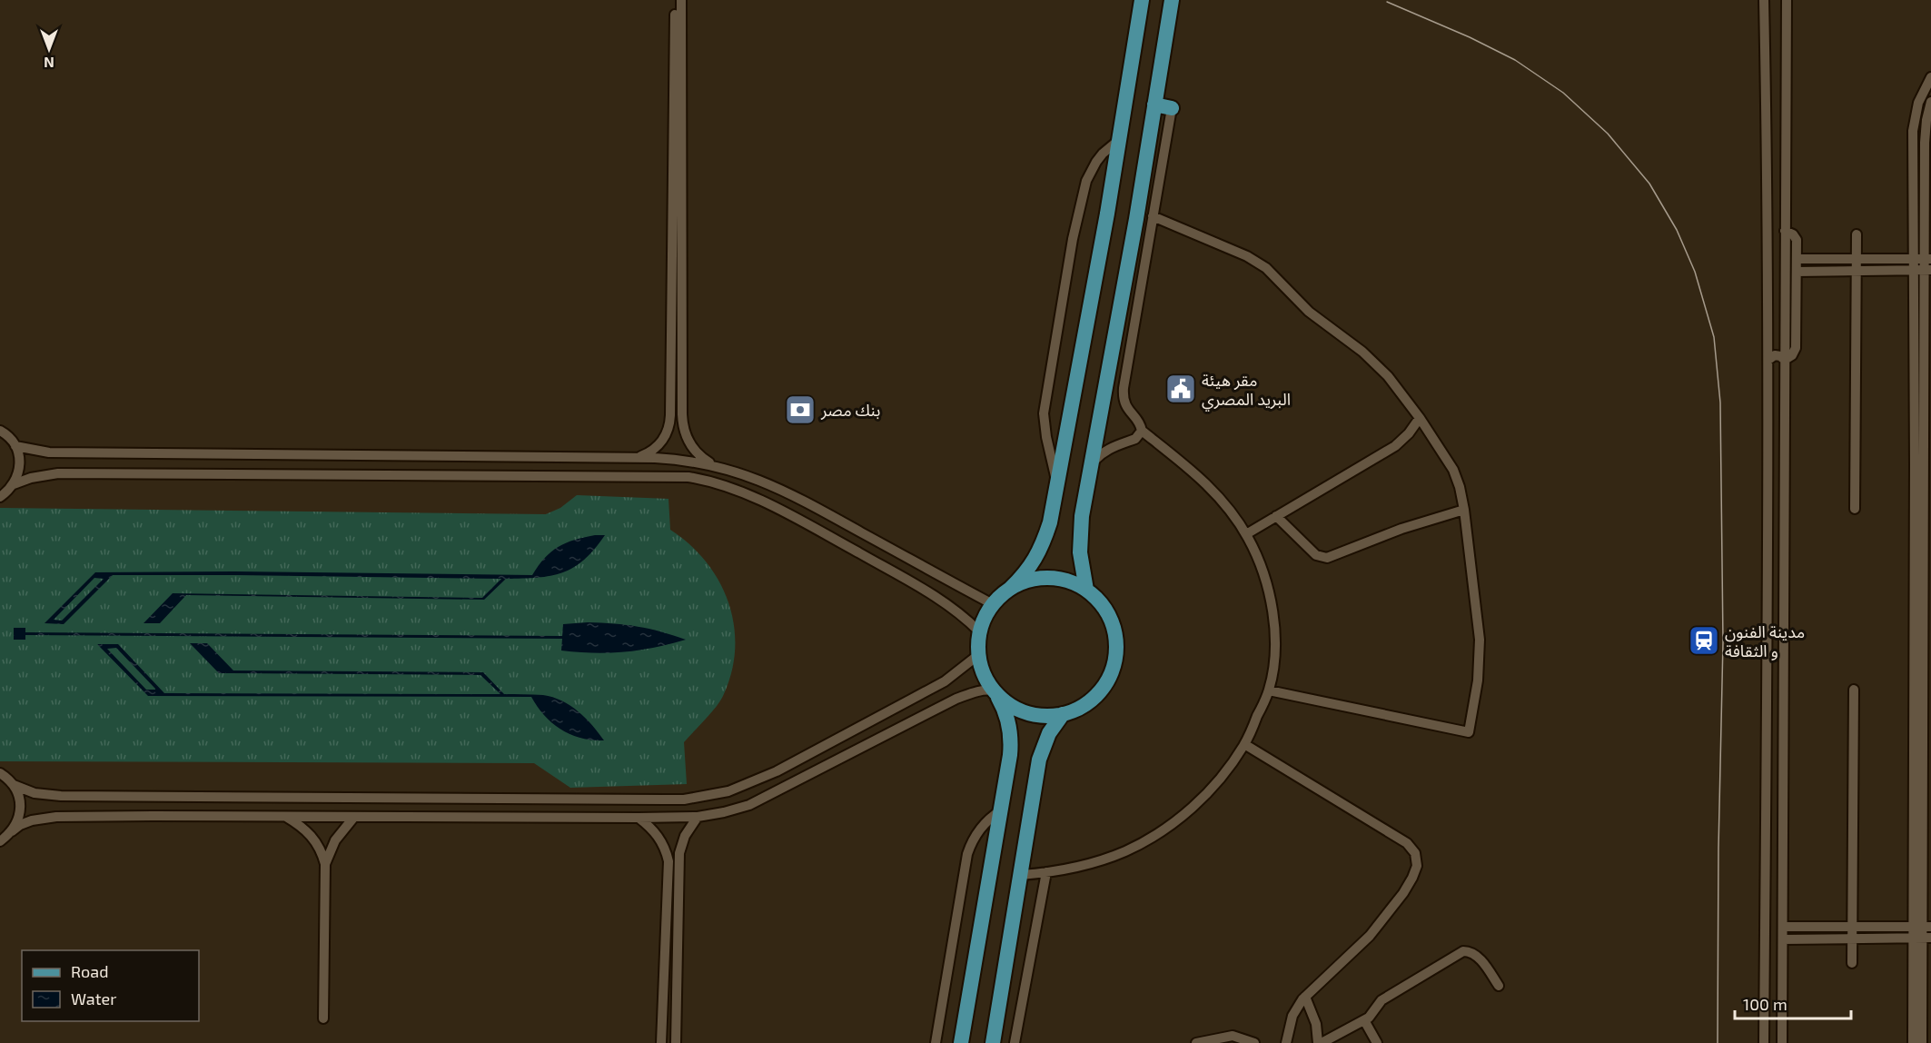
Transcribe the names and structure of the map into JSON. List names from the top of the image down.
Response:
{
  "places": {
    "public building": ["مقر هيئة البريد المصري"],
    "bank": ["بنك مصر"],
    "station": ["مدينة الفنون و الثقافة"]
  },
  "legend": ["Road", "Water"],
  "scale_bar": "100 m",
  "north": "bottom"
}
